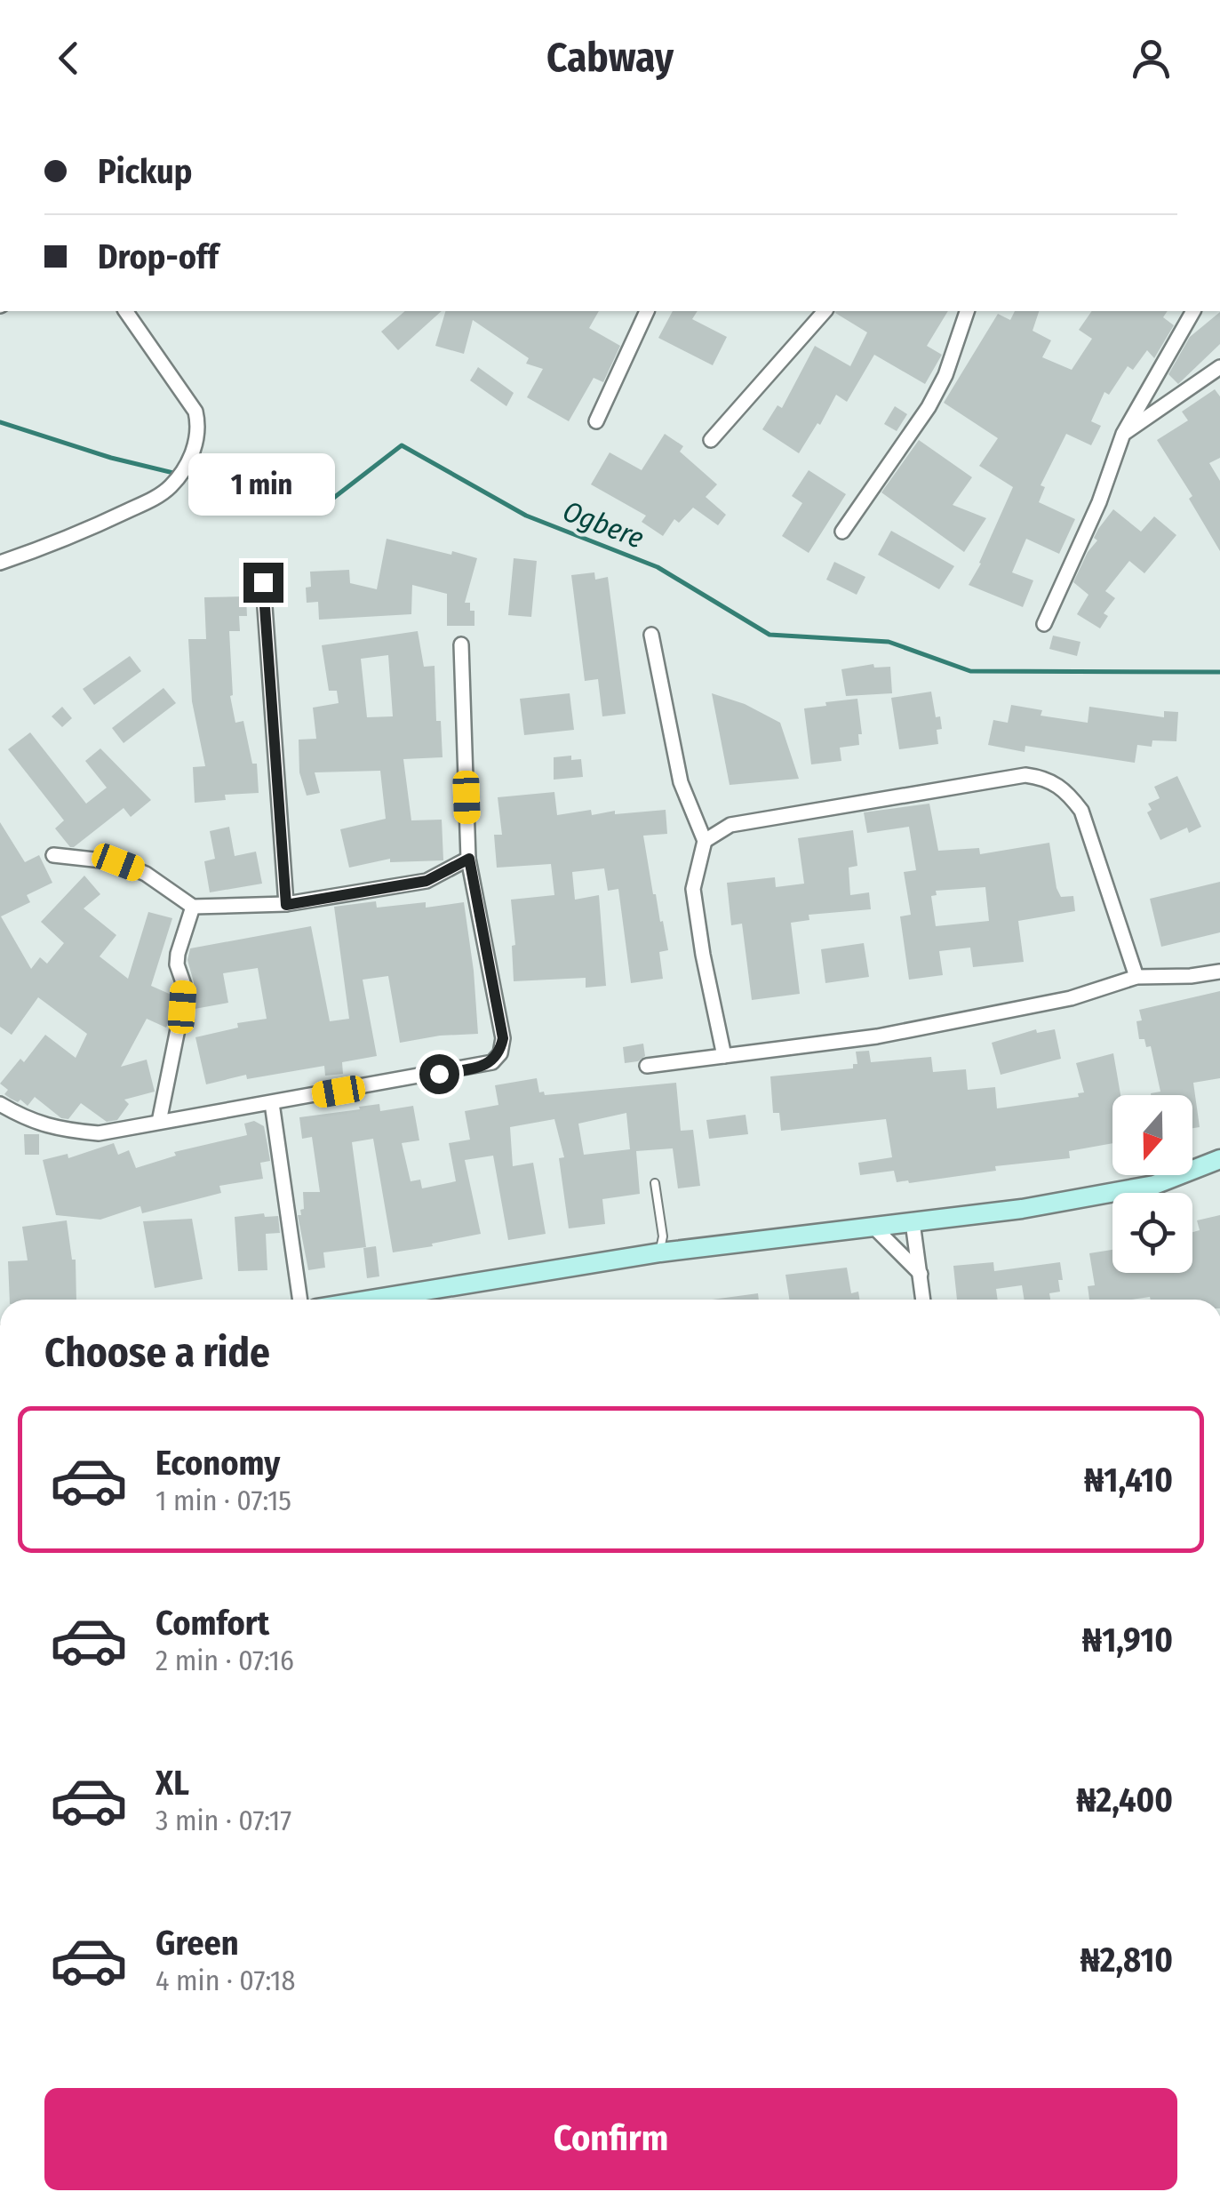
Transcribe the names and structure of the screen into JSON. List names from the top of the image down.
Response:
{
  "water": ["Ogbere"],
  "north": "bottom",
  "page": {
    "header": "Cabway",
    "banner": ["Pickup", "Drop-off"],
    "bubble": "1 min",
    "heading": "Choose a ride",
    "list": [
      {
        "name": "Economy",
        "note": "1 min · 07:15",
        "value": "₦1,410"
      },
      {
        "name": "Comfort",
        "note": "2 min · 07:16",
        "value": "₦1,910"
      },
      {
        "name": "XL",
        "note": "3 min · 07:17",
        "value": "₦2,400"
      },
      {
        "name": "Green",
        "note": "4 min · 07:18",
        "value": "₦2,810"
      }
    ],
    "buttons": "Confirm"
  }
}
